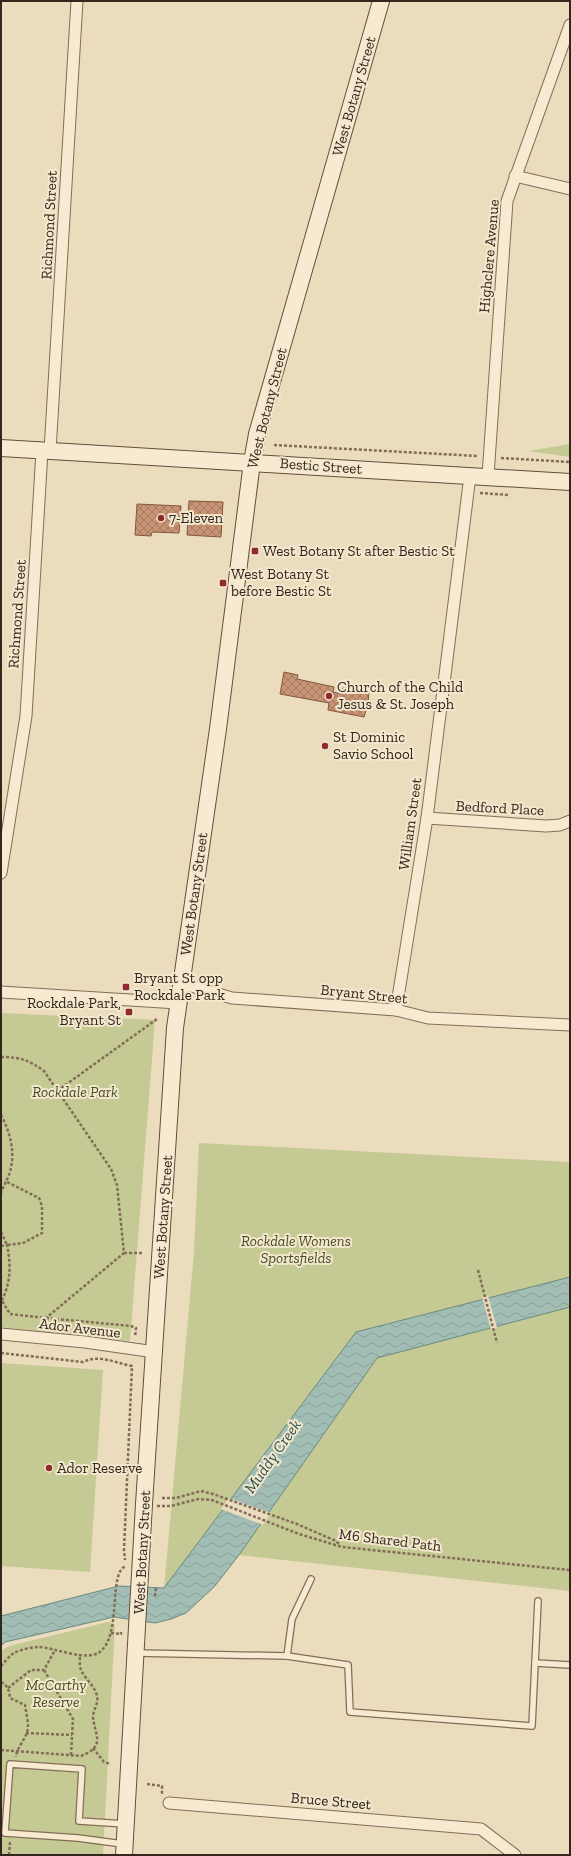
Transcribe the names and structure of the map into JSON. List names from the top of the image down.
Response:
{
  "streets": {
    "main road": ["West Botany Street", "Bestic Street"],
    "street": [
      "Richmond Street",
      "Highclere Avenue",
      "Bedford Place",
      "William Street",
      "Bryant Street",
      "Ador Avenue",
      "Bruce Street"
    ],
    "path": ["M6 Shared Path"]
  },
  "crossings": [
    ["West Botany Street", "Bestic Street"],
    ["West Botany Street", "Bryant Street"],
    ["West Botany Street", "Ador Avenue"],
    ["West Botany Street", "M6 Shared Path"],
    ["Richmond Street", "Bestic Street"],
    ["Highclere Avenue", "Bestic Street"],
    ["Bestic Street", "William Street"],
    ["Bedford Place", "William Street"],
    ["William Street", "Bryant Street"]
  ],
  "water": ["Muddy Creek"],
  "parks": ["Rockdale Park", "Rockdale Womens Sportsfields", "McCarthy Reserve"],
  "places": {
    "other": [
      "7-Eleven",
      "Church of the Child Jesus & St. Joseph",
      "St Dominic Savio School",
      "Ador Reserve"
    ],
    "transit": [
      "West Botany St after Bestic St",
      "West Botany St before Bestic St",
      "Bryant St opp Rockdale Park",
      "Rockdale Park, Bryant St"
    ]
  }
}
